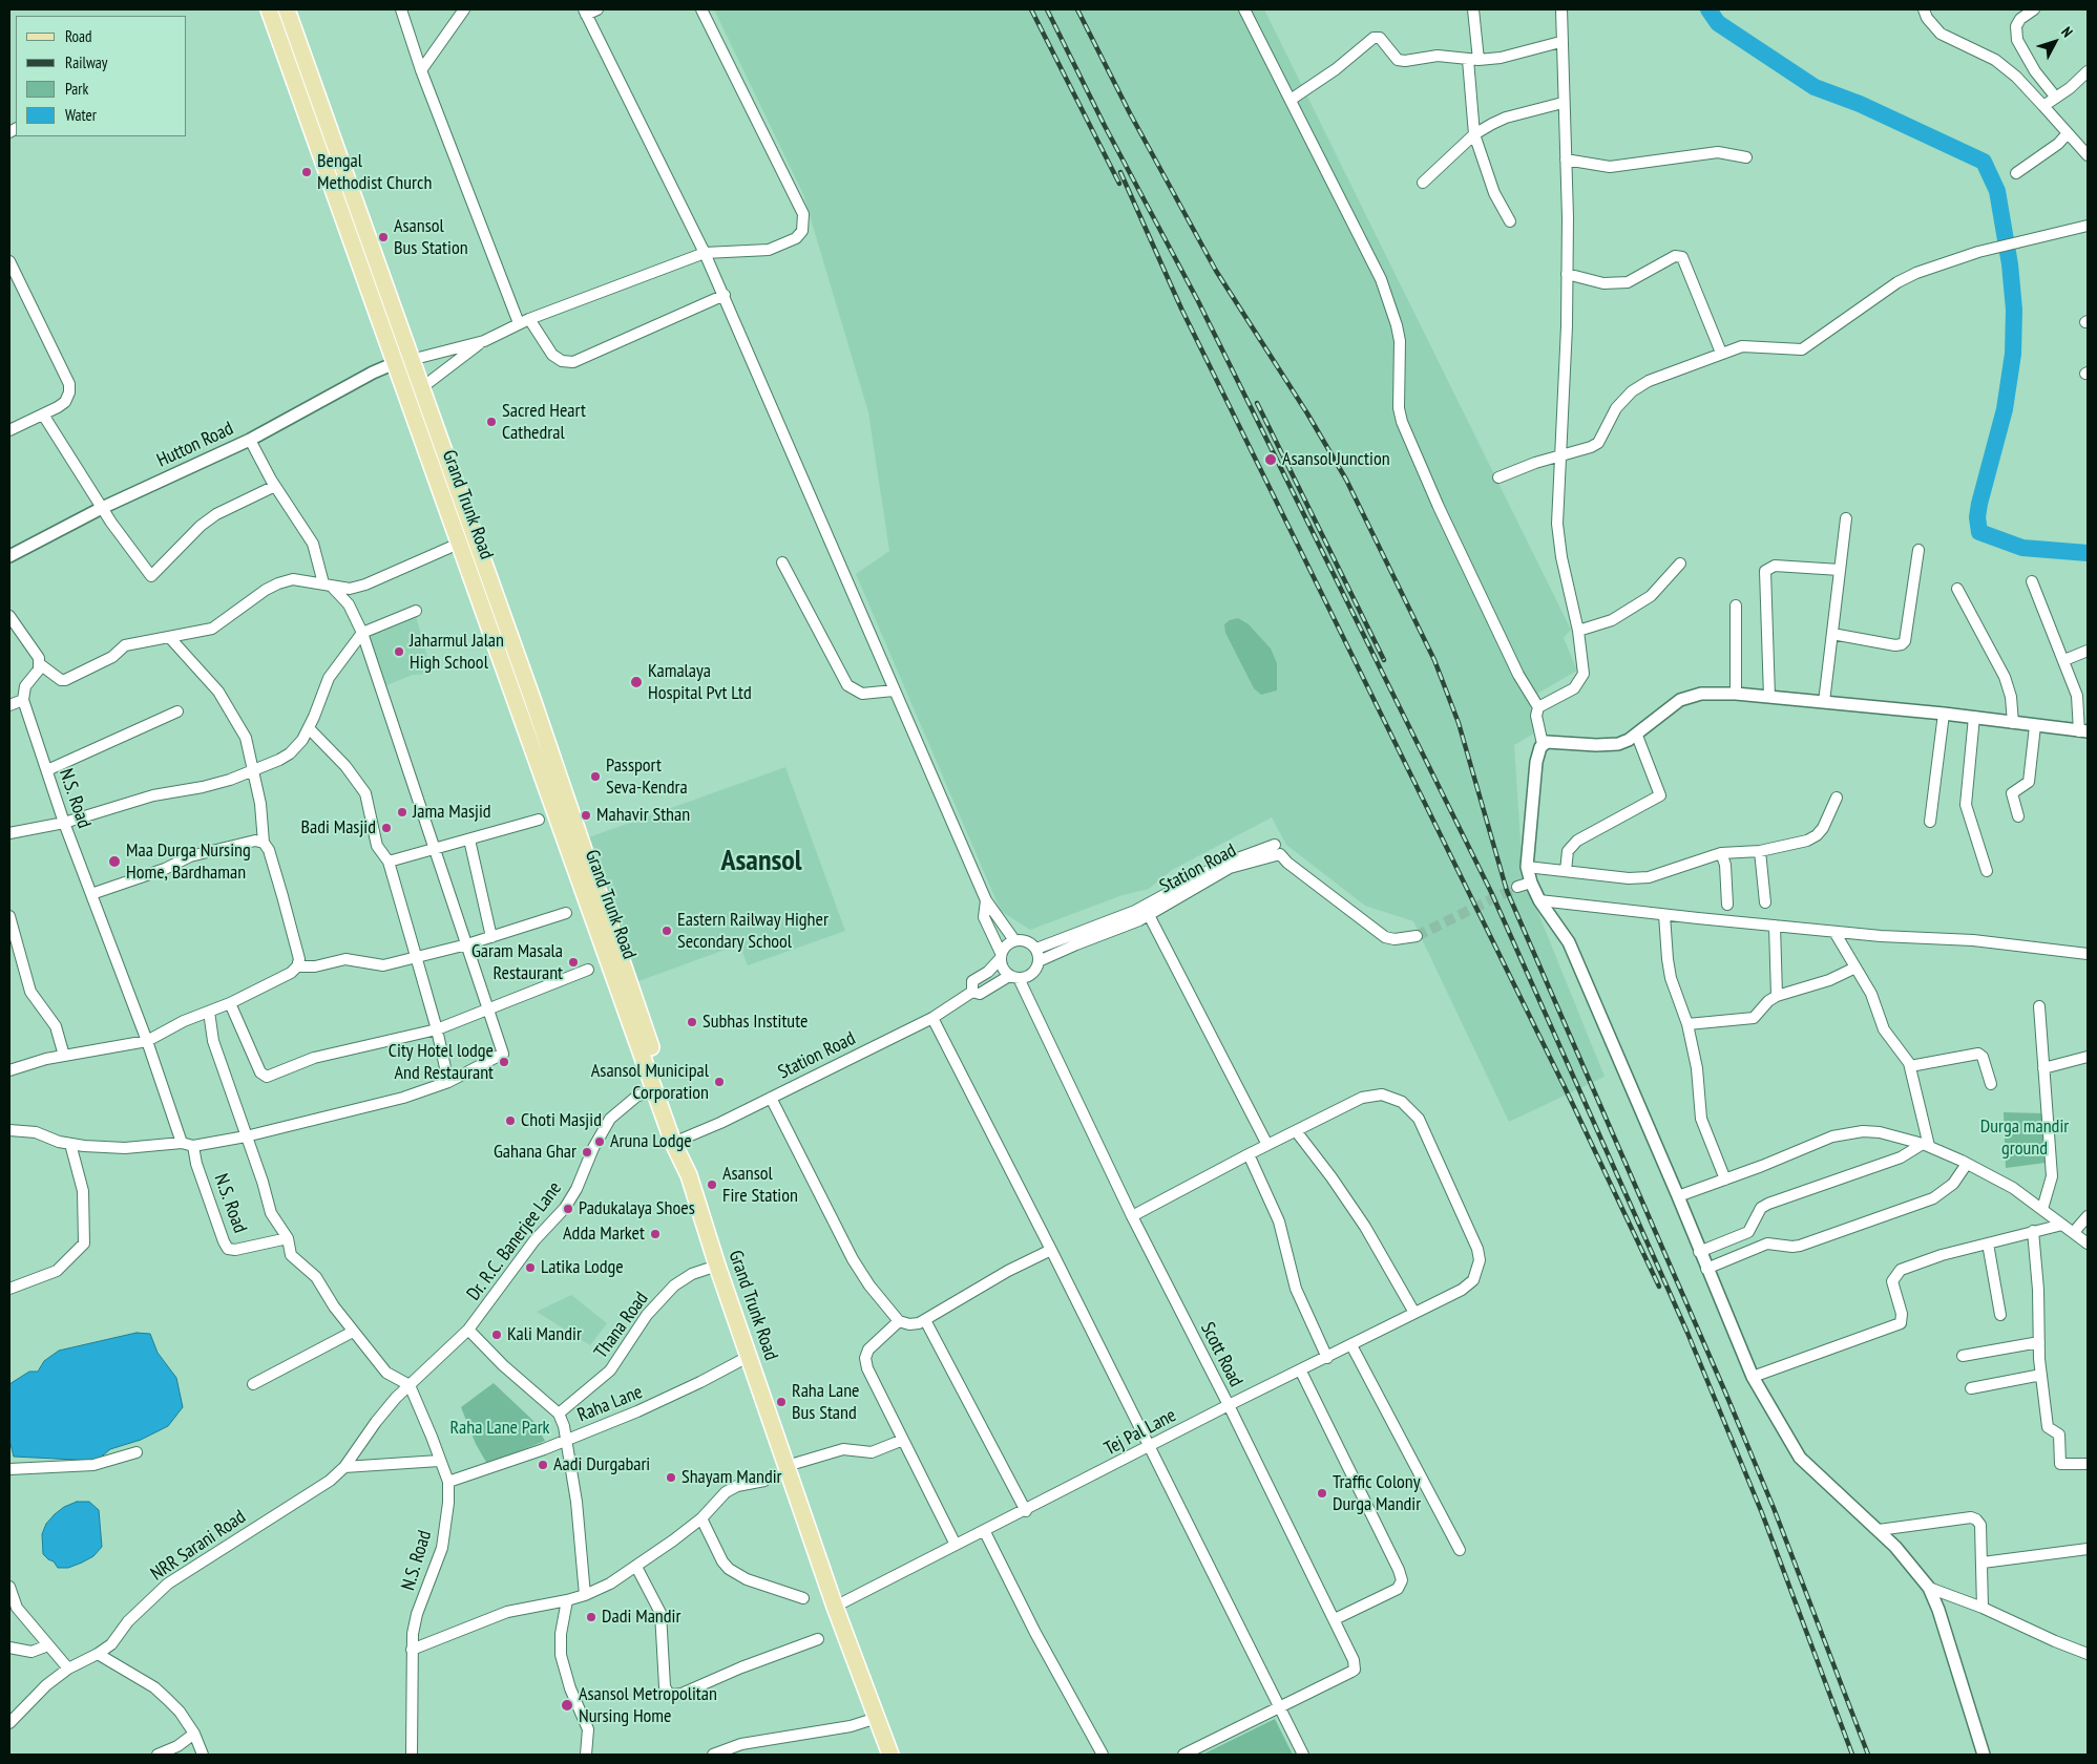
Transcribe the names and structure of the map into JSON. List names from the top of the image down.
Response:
{
  "streets": {
    "main road": ["Grand Trunk Road"],
    "street": [
      "Hutton Road",
      "N.S. Road",
      "Station Road",
      "Dr. R.C. Banerjee Lane",
      "Thana Road",
      "Scott Road",
      "Raha Lane",
      "Tej Pal Lane",
      "NRR Sarani Road"
    ]
  },
  "crossings": [
    ["Hutton Road", "Grand Trunk Road"],
    ["Grand Trunk Road", "Station Road"],
    ["Grand Trunk Road", "Dr. R.C. Banerjee Lane"],
    ["Grand Trunk Road", "Thana Road"],
    ["Grand Trunk Road", "Raha Lane"],
    ["Grand Trunk Road", "Tej Pal Lane"],
    ["N.S. Road", "Dr. R.C. Banerjee Lane"],
    ["N.S. Road", "Raha Lane"],
    ["N.S. Road", "NRR Sarani Road"],
    ["Station Road", "Scott Road"],
    ["Dr. R.C. Banerjee Lane", "NRR Sarani Road"],
    ["Scott Road", "Tej Pal Lane"]
  ],
  "districts": ["Asansol"],
  "parks": ["Durga mandir ground", "Raha Lane Park"],
  "places": [
    "Bengal Methodist Church",
    "Asansol Bus Station",
    "Sacred Heart Cathedral",
    "Asansol Junction",
    "Jaharmul Jalan High School",
    "Kamalaya Hospital Pvt Ltd",
    "Passport Seva-Kendra",
    "Jama Masjid",
    "Mahavir Sthan",
    "Badi Masjid",
    "Maa Durga Nursing Home, Bardhaman",
    "Eastern Railway Higher Secondary School",
    "Garam Masala Restaurant",
    "Subhas Institute",
    "City Hotel lodge And Restaurant",
    "Asansol Municipal Corporation",
    "Choti Masjid",
    "Aruna Lodge",
    "Gahana Ghar",
    "Asansol Fire Station",
    "Padukalaya Shoes",
    "Adda Market",
    "Latika Lodge",
    "Kali Mandir",
    "Raha Lane Bus Stand",
    "Aadi Durgabari",
    "Shayam Mandir",
    "Traffic Colony Durga Mandir",
    "Dadi Mandir",
    "Asansol Metropolitan Nursing Home"
  ],
  "legend": [
    "Road",
    "Railway",
    "Park",
    "Water"
  ],
  "north": "top right"
}
